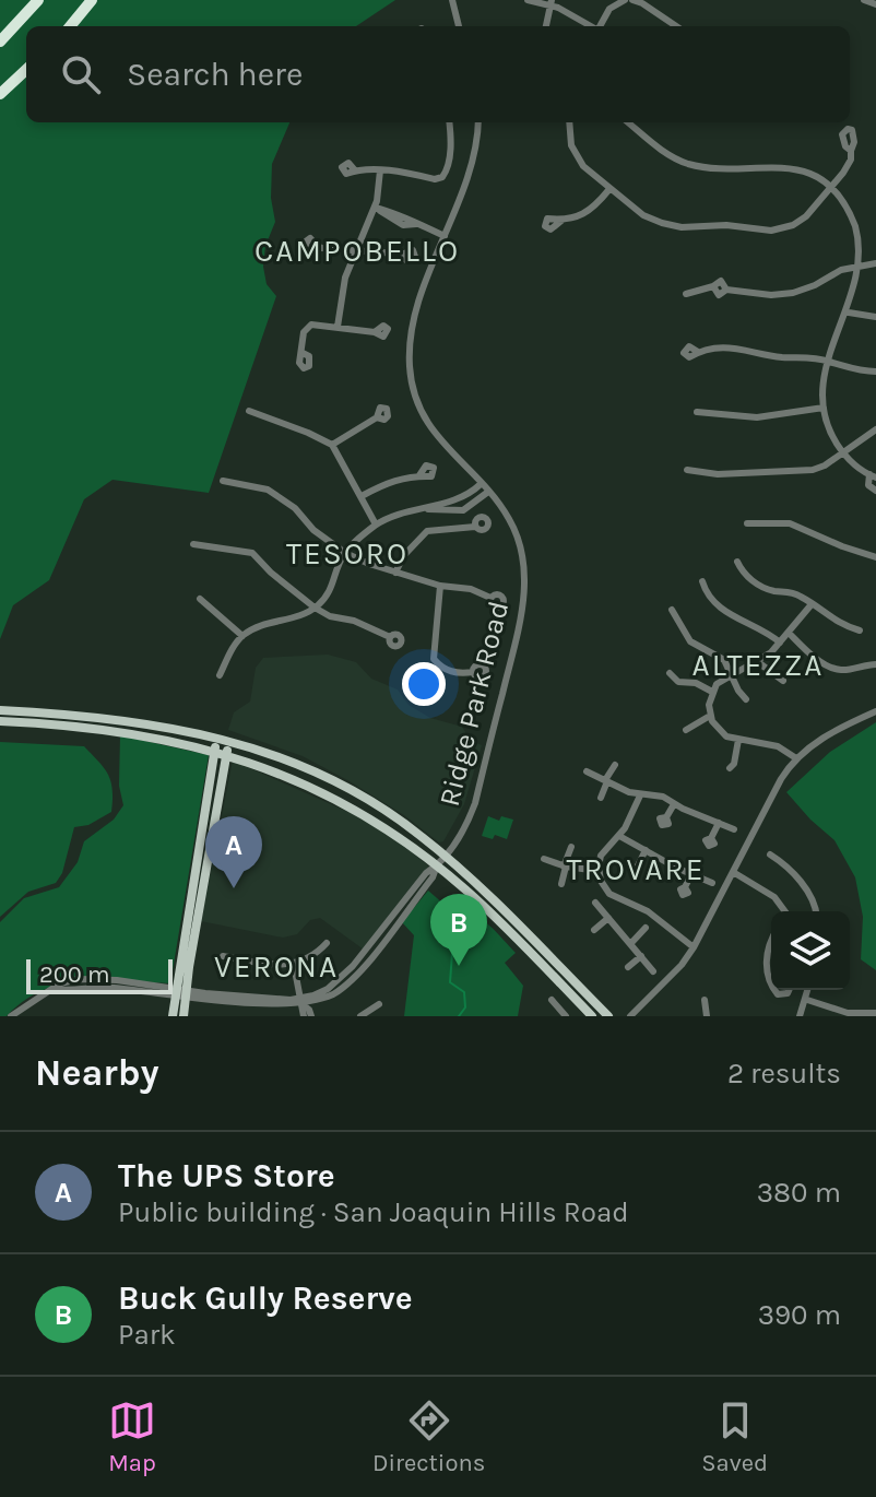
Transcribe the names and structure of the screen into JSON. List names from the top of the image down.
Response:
{
  "streets": {
    "street": ["Ridge Park Road"]
  },
  "districts": [
    "CAMPOBELLO",
    "TESORO",
    "ALTEZZA",
    "TROVARE",
    "VERONA"
  ],
  "scale_bar": "200 m",
  "page": {
    "search": "Search here",
    "pins": ["A", "B"],
    "scale": "200 m",
    "heading": ["Nearby", "2 results"],
    "list": [
      {
        "mark": "A",
        "name": "The UPS Store",
        "note": "Public building · San Joaquin Hills Road",
        "value": "380 m"
      },
      {
        "mark": "B",
        "name": "Buck Gully Reserve",
        "note": "Park",
        "value": "390 m"
      }
    ],
    "nav": ["Map", "Directions", "Saved"]
  }
}
